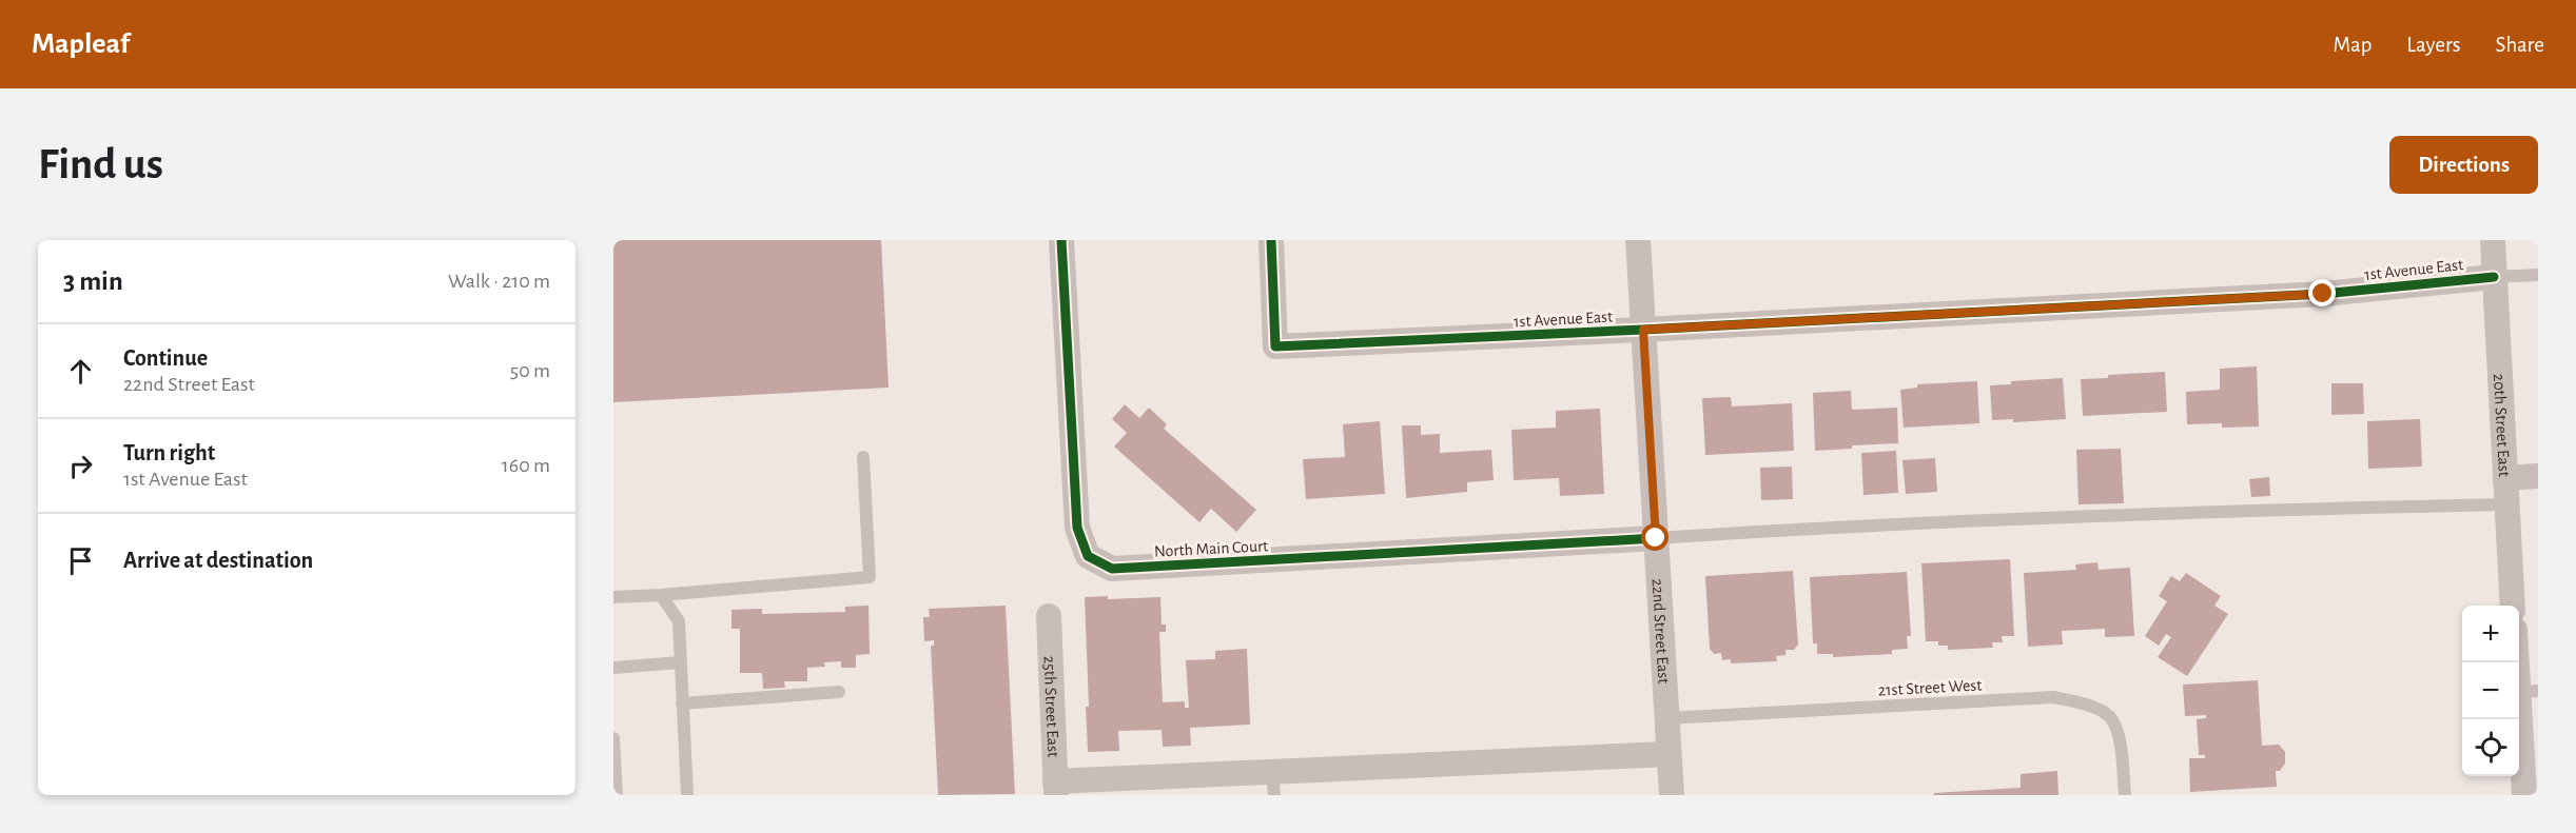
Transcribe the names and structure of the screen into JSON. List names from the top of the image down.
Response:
{
  "streets": {
    "street": [
      "1st Avenue East",
      "20th Street East",
      "North Main Court",
      "22nd Street East",
      "25th Street East"
    ],
    "lane": ["21st Street West"]
  },
  "crossings": [
    ["1st Avenue East", "20th Street East"],
    ["1st Avenue East", "22nd Street East"],
    ["North Main Court", "22nd Street East"],
    ["22nd Street East", "21st Street West"]
  ],
  "page": {
    "header": "Mapleaf",
    "nav": ["Map", "Layers", "Share"],
    "buttons": "Directions",
    "title": "Find us",
    "heading": ["3 min", "Walk · 210 m"],
    "list": [
      ["Continue", "22nd Street East", "50 m"],
      ["Turn right", "1st Avenue East", "160 m"],
      "Arrive at destination"
    ],
    "map_buttons": ["+", "−"]
  }
}
